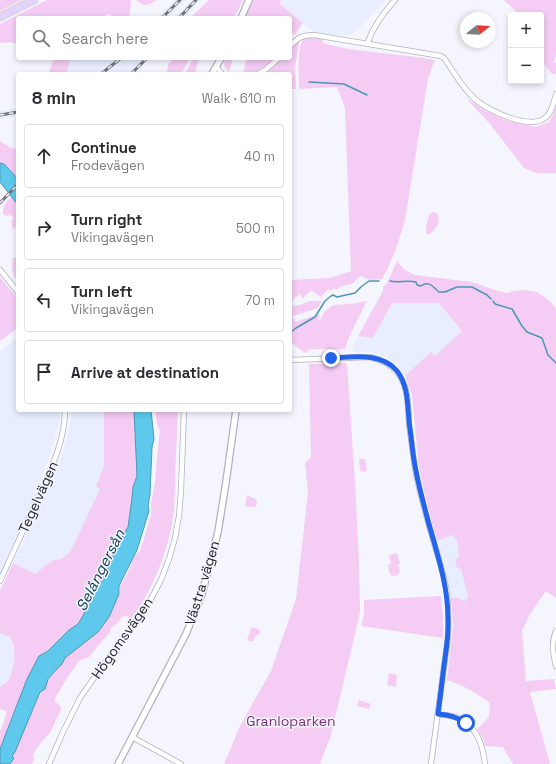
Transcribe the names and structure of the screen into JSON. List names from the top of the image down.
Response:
{
  "streets": {
    "street": ["Tegelvägen", "Västra vägen", "Högomsvägen"]
  },
  "water": ["Selångersån"],
  "parks": ["Granloparken"],
  "north": "right",
  "page": {
    "map_buttons": ["+", "−"],
    "search": "Search here",
    "heading": ["8 min", "Walk · 610 m"],
    "list": [
      ["Continue", "Frodevägen", "40 m"],
      ["Turn right", "Vikingavägen", "500 m"],
      ["Turn left", "Vikingavägen", "70 m"],
      "Arrive at destination"
    ]
  }
}
